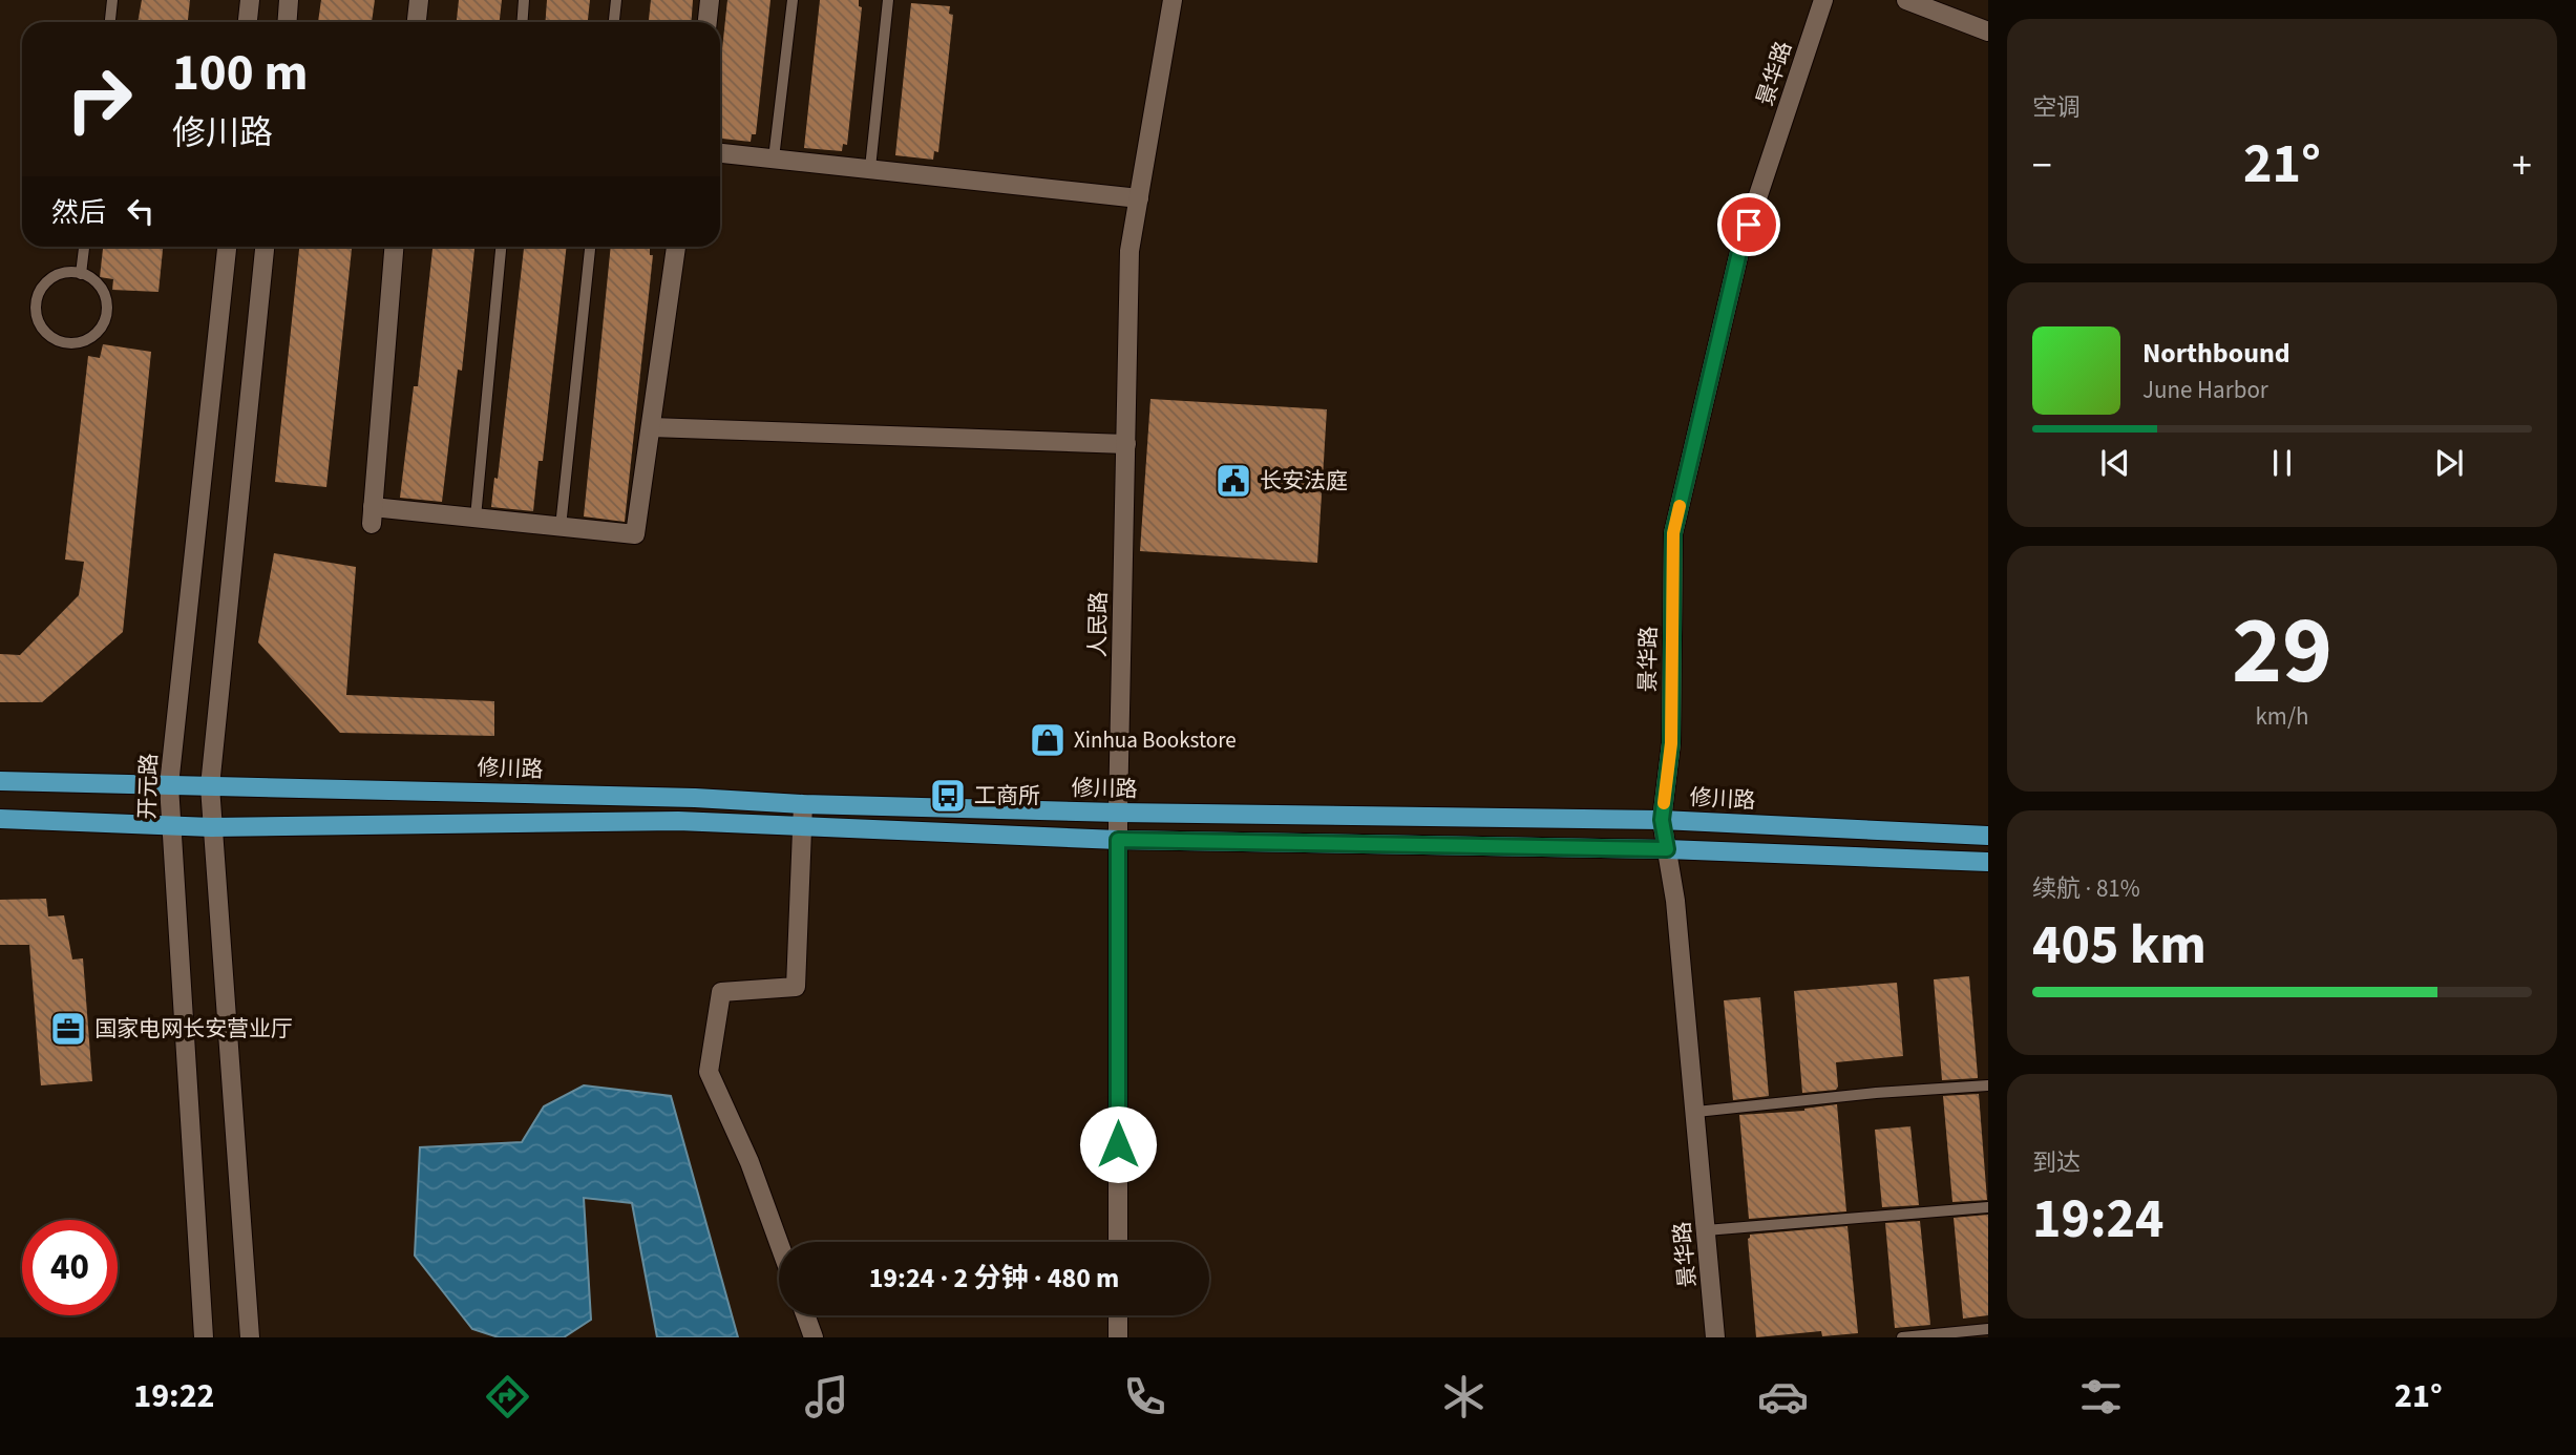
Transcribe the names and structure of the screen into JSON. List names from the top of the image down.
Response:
{
  "streets": {
    "main road": ["修川路"],
    "street": ["景华路", "人民路", "开元路"]
  },
  "crossings": [
    ["景华路", "修川路"],
    ["人民路", "修川路"],
    ["修川路", "开元路"]
  ],
  "places": {
    "public building": ["长安法庭"],
    "shop": ["Xinhua Bookstore"],
    "bus stop": ["工商所"],
    "office": ["国家电网长安营业厅"]
  },
  "page": {
    "tile": [
      "空调",
      ["29", "km/h"],
      ["续航 · 81%", "405 km"],
      ["到达", "19:24"]
    ],
    "turn": ["100 m", "修川路"],
    "heat": ["−", "21°", "+"],
    "then": "然后",
    "song": ["Northbound", "June Harbor"],
    "limit": "40",
    "trip": "19:24 · 2 分钟 · 480 m",
    "tabs": ["19:22", "21°"]
  }
}
